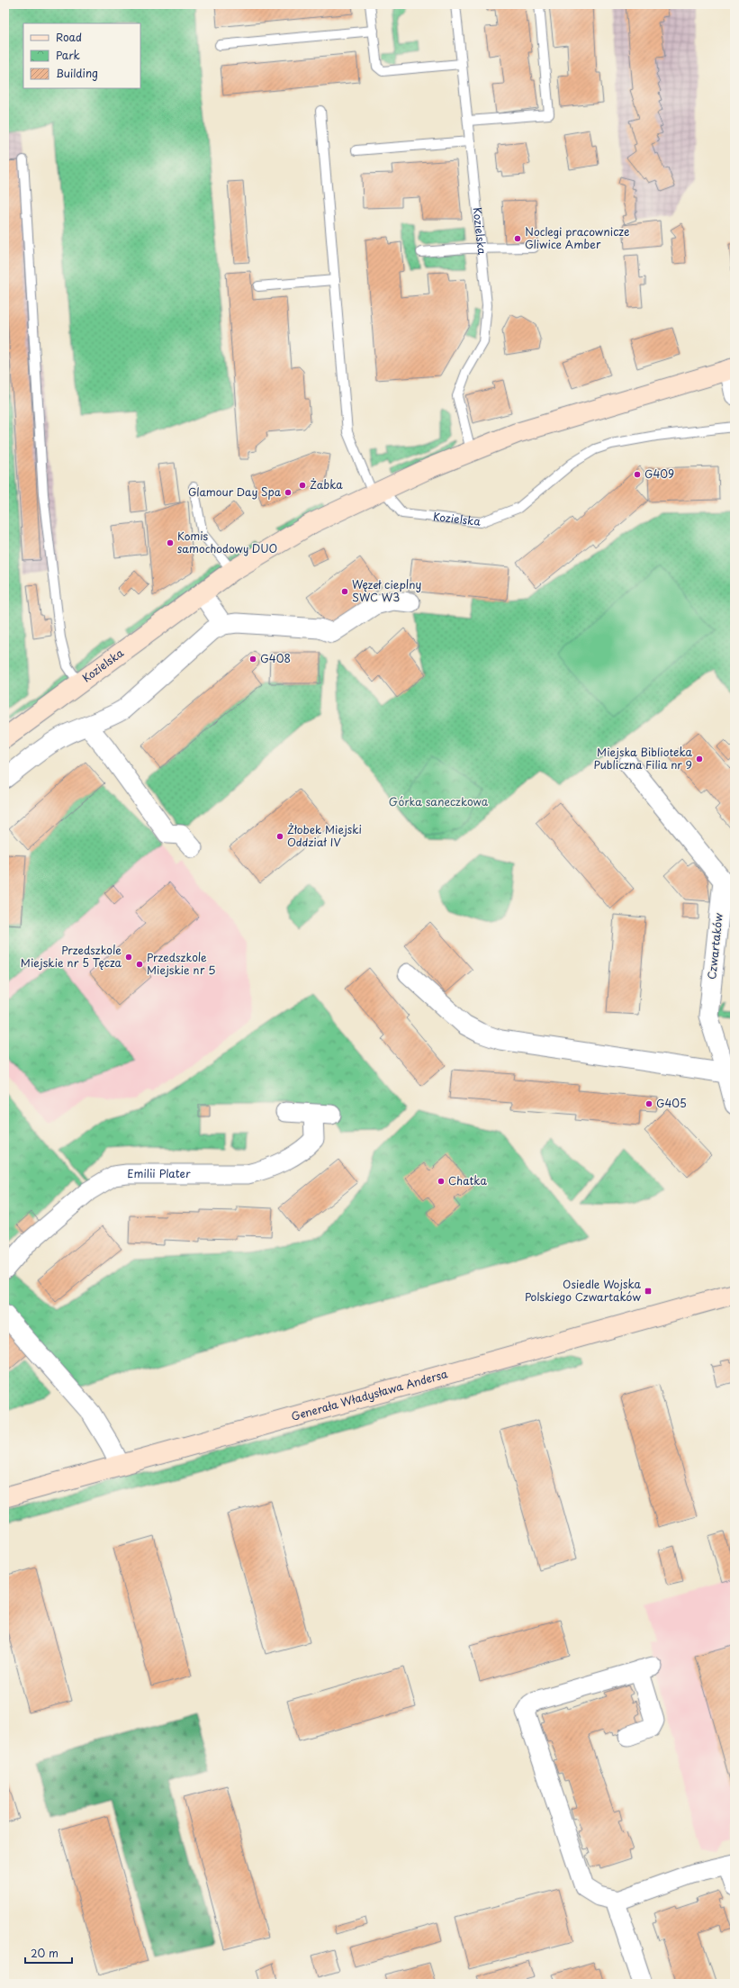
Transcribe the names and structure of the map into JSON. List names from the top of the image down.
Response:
{
  "streets": {
    "street": [
      "Kozielska",
      "Czwartaków",
      "Emilii Plater",
      "Generała Władysława Andersa"
    ]
  },
  "parks": ["Górka saneczkowa"],
  "places": {
    "other": [
      "Noclegi pracownicze Gliwice Amber",
      "G409",
      "Żabka",
      "Glamour Day Spa",
      "Komis samochodowy DUO",
      "Węzeł cieplny SWC W3",
      "G408",
      "Miejska Biblioteka Publiczna Filia nr 9",
      "Żłobek Miejski Oddział IV",
      "Przedszkole Miejskie nr 5 Tęcza",
      "Przedszkole Miejskie nr 5",
      "G405",
      "Chatka"
    ],
    "transit": ["Osiedle Wojska Polskiego Czwartaków"]
  },
  "legend": ["Road", "Park", "Building"],
  "scale_bar": "20 m"
}
